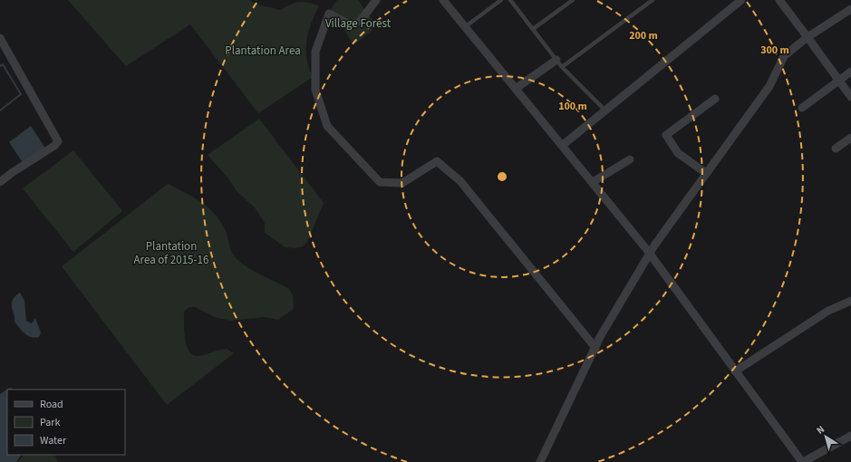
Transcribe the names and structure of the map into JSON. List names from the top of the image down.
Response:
{
  "parks": ["Village Forest", "Plantation Area", "Plantation Area of 2015-16"],
  "legend": ["Road", "Park", "Water"],
  "north": "top left",
  "rings": ["200 m", "300 m", "100 m"]
}
